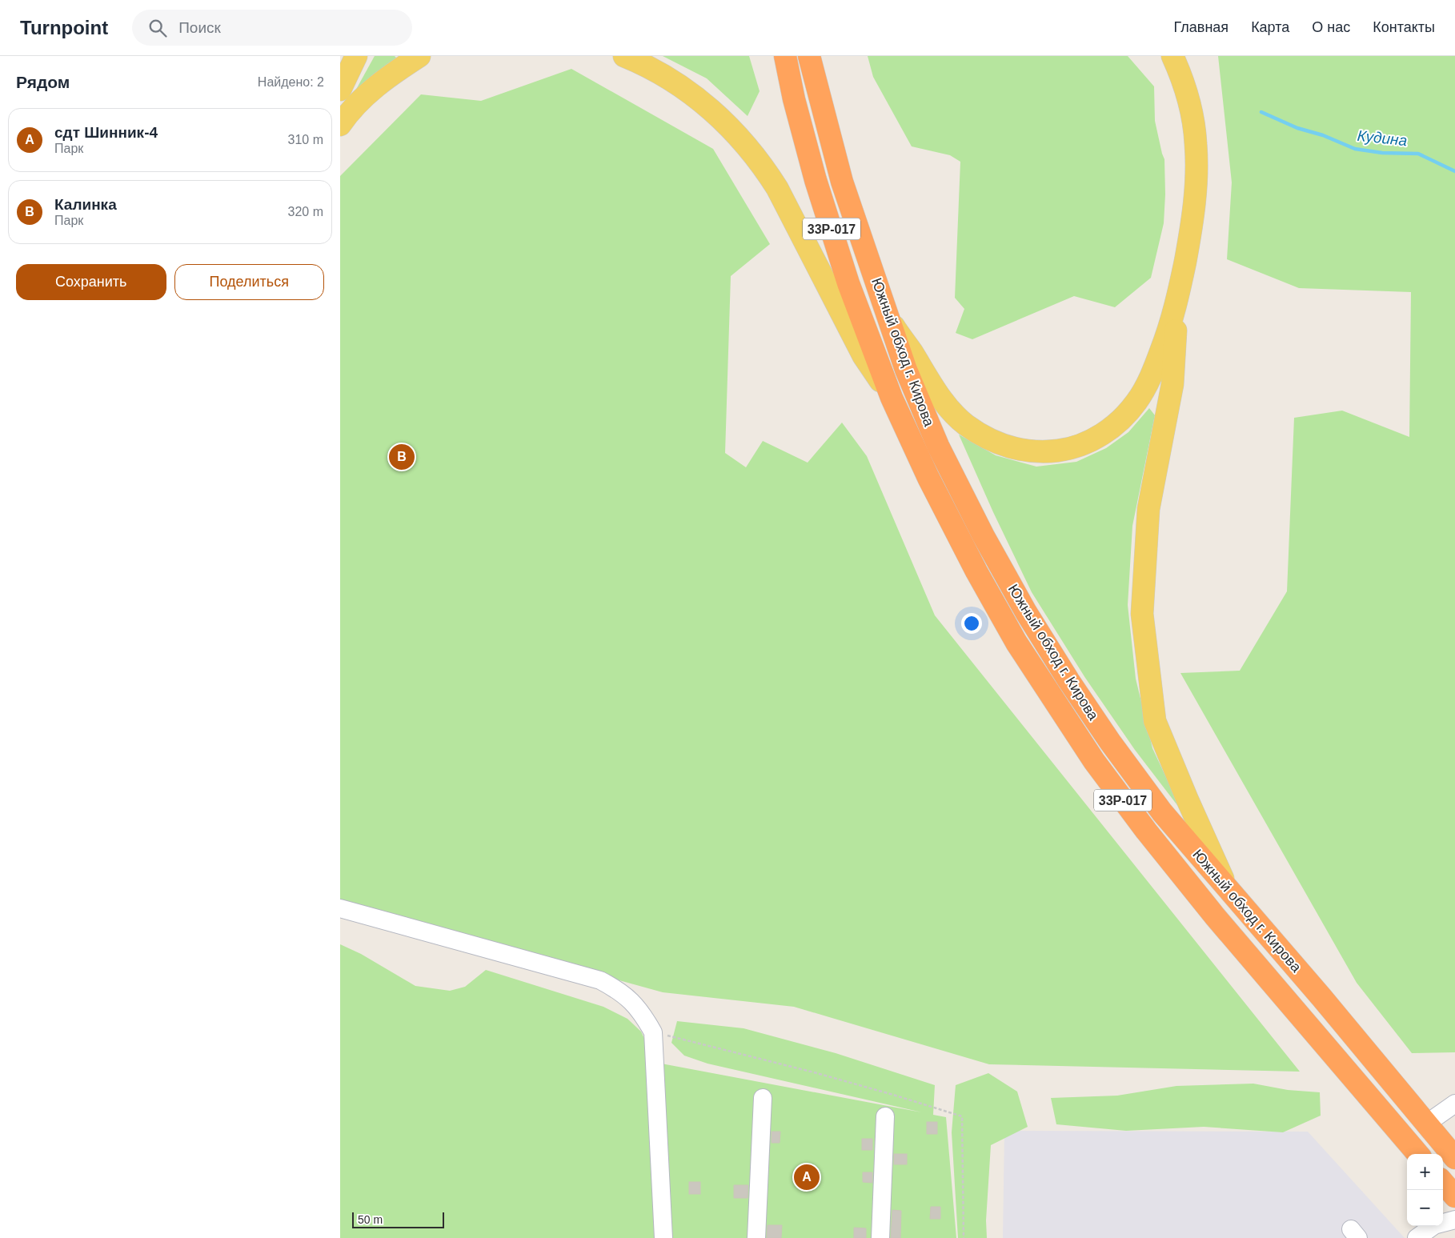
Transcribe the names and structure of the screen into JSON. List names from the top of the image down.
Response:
{
  "streets": {
    "highway": ["33Р-017", "Южный обход г. Кирова"]
  },
  "water": ["Кудина"],
  "scale_bar": "50 m",
  "page": {
    "header": "Turnpoint",
    "search": "Поиск",
    "nav": [
      "Главная",
      "Карта",
      "О нас",
      "Контакты"
    ],
    "heading": ["Рядом", "Найдено: 2"],
    "list": [
      {
        "mark": "A",
        "name": "сдт Шинник-4",
        "note": "Парк",
        "value": "310 m"
      },
      {
        "mark": "B",
        "name": "Калинка",
        "note": "Парк",
        "value": "320 m"
      }
    ],
    "buttons": ["Сохранить", "Поделиться"],
    "pins": ["B", "A"],
    "map_buttons": ["+", "−"],
    "scale": "50 m"
  }
}
